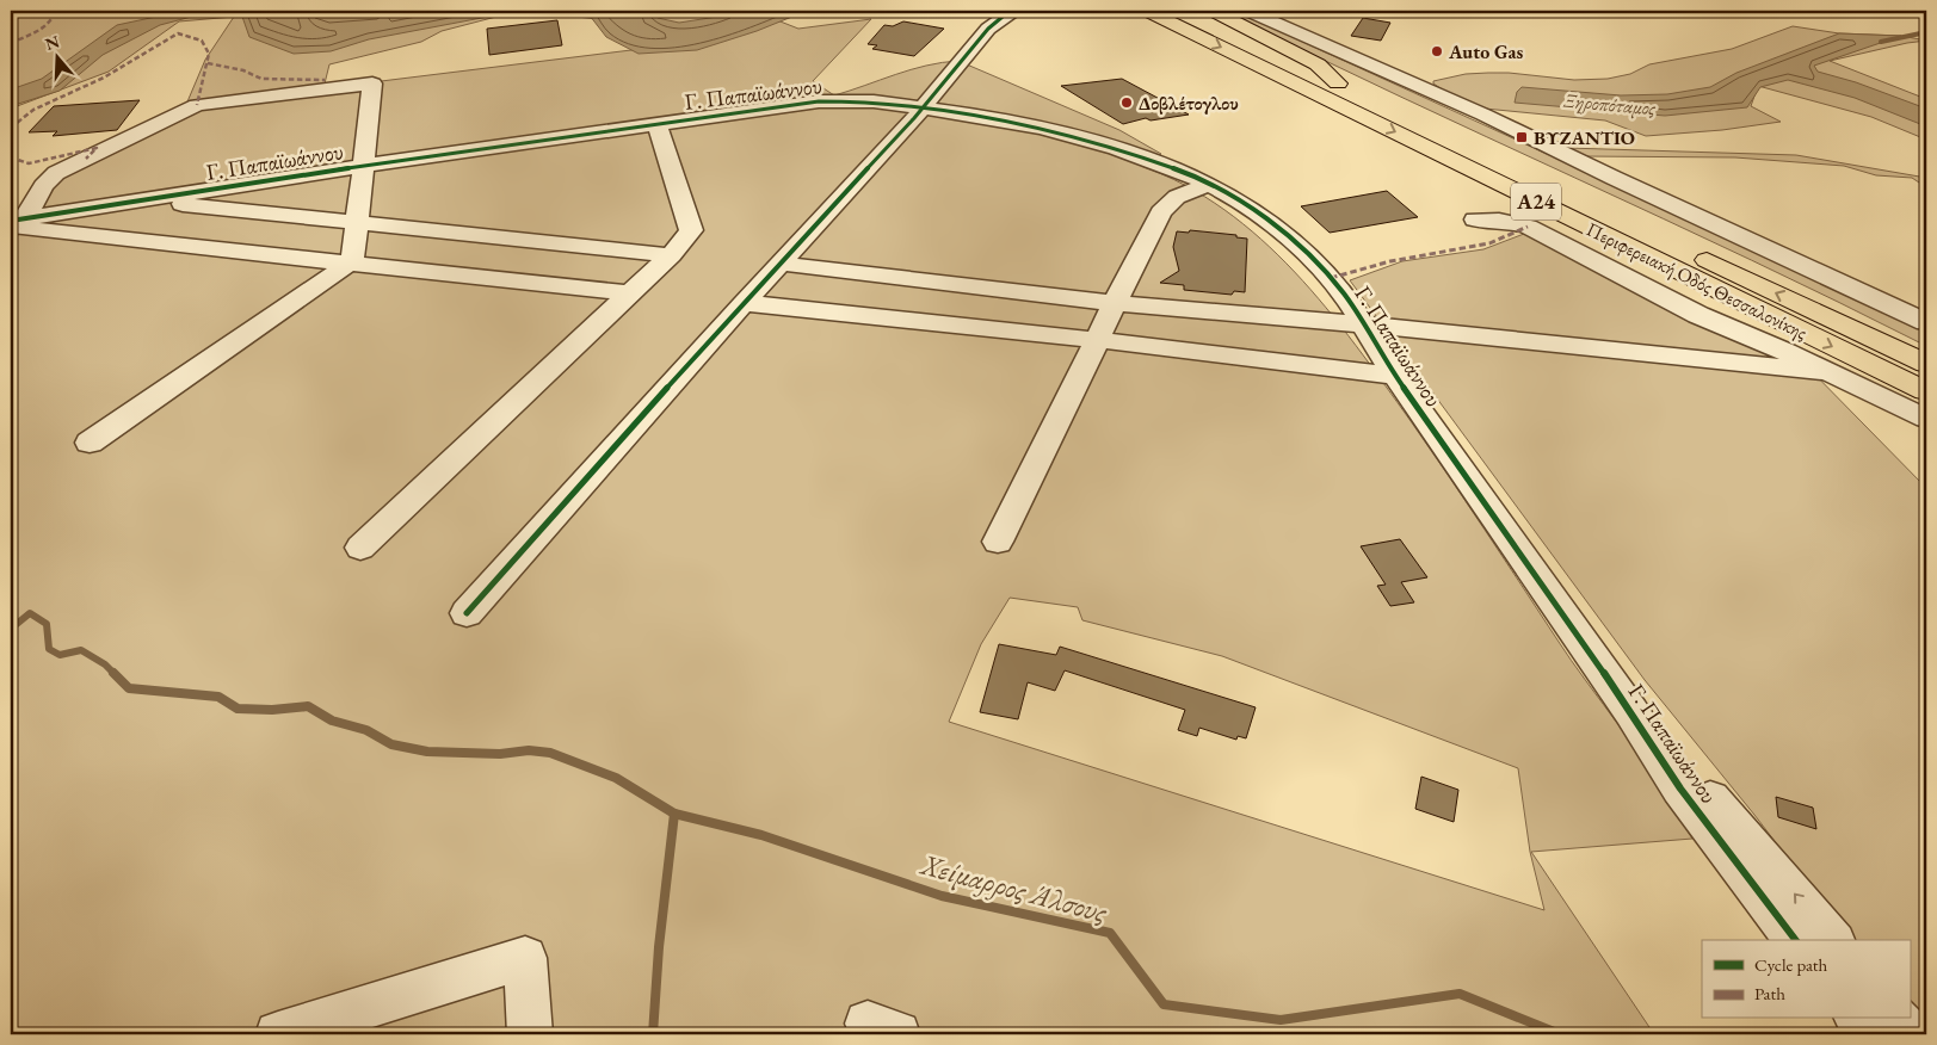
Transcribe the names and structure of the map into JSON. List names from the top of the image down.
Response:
{
  "streets": {
    "highway": ["Α24", "Περιφερειακή Οδός Θεσσαλονίκης"],
    "street": ["Γ. Παπαϊωάννου"]
  },
  "water": ["Ξηροπόταμος", "Χείμαρρος Άλσους"],
  "places": {
    "other": ["Auto Gas", "Δοβλέτογλου"],
    "transit": ["ΒΥΖΑΝΤΙΟ"]
  },
  "legend": ["Cycle path", "Path"],
  "north": "top"
}
